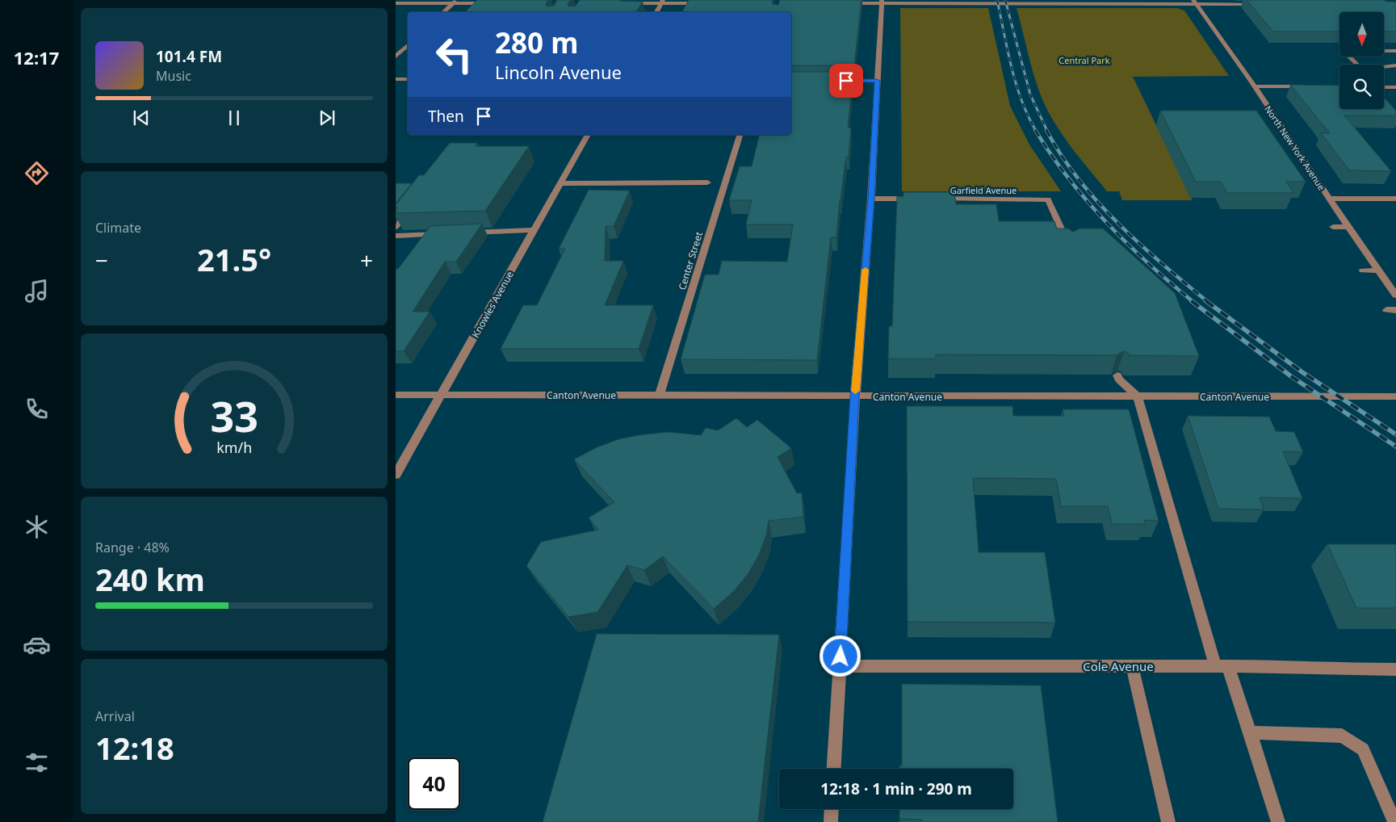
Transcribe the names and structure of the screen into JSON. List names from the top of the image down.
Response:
{
  "streets": {
    "street": [
      "North New York Avenue",
      "Garfield Avenue",
      "Center Street",
      "Knowles Avenue",
      "Canton Avenue",
      "Cole Avenue"
    ]
  },
  "crossings": [
    ["Center Street", "Canton Avenue"],
    ["Knowles Avenue", "Canton Avenue"]
  ],
  "parks": ["Central Park"],
  "north": "bottom",
  "page": {
    "tabs": "12:17",
    "turn": ["280 m", "Lincoln Avenue"],
    "song": ["101.4 FM", "Music"],
    "then": "Then",
    "tile": [
      "Climate",
      ["Range · 48%", "240 km"],
      ["Arrival", "12:18"]
    ],
    "heat": ["−", "21.5°", "+"],
    "limit": "40",
    "trip": "12:18 · 1 min · 290 m",
    "gauge": ["33", "km/h"]
  }
}
